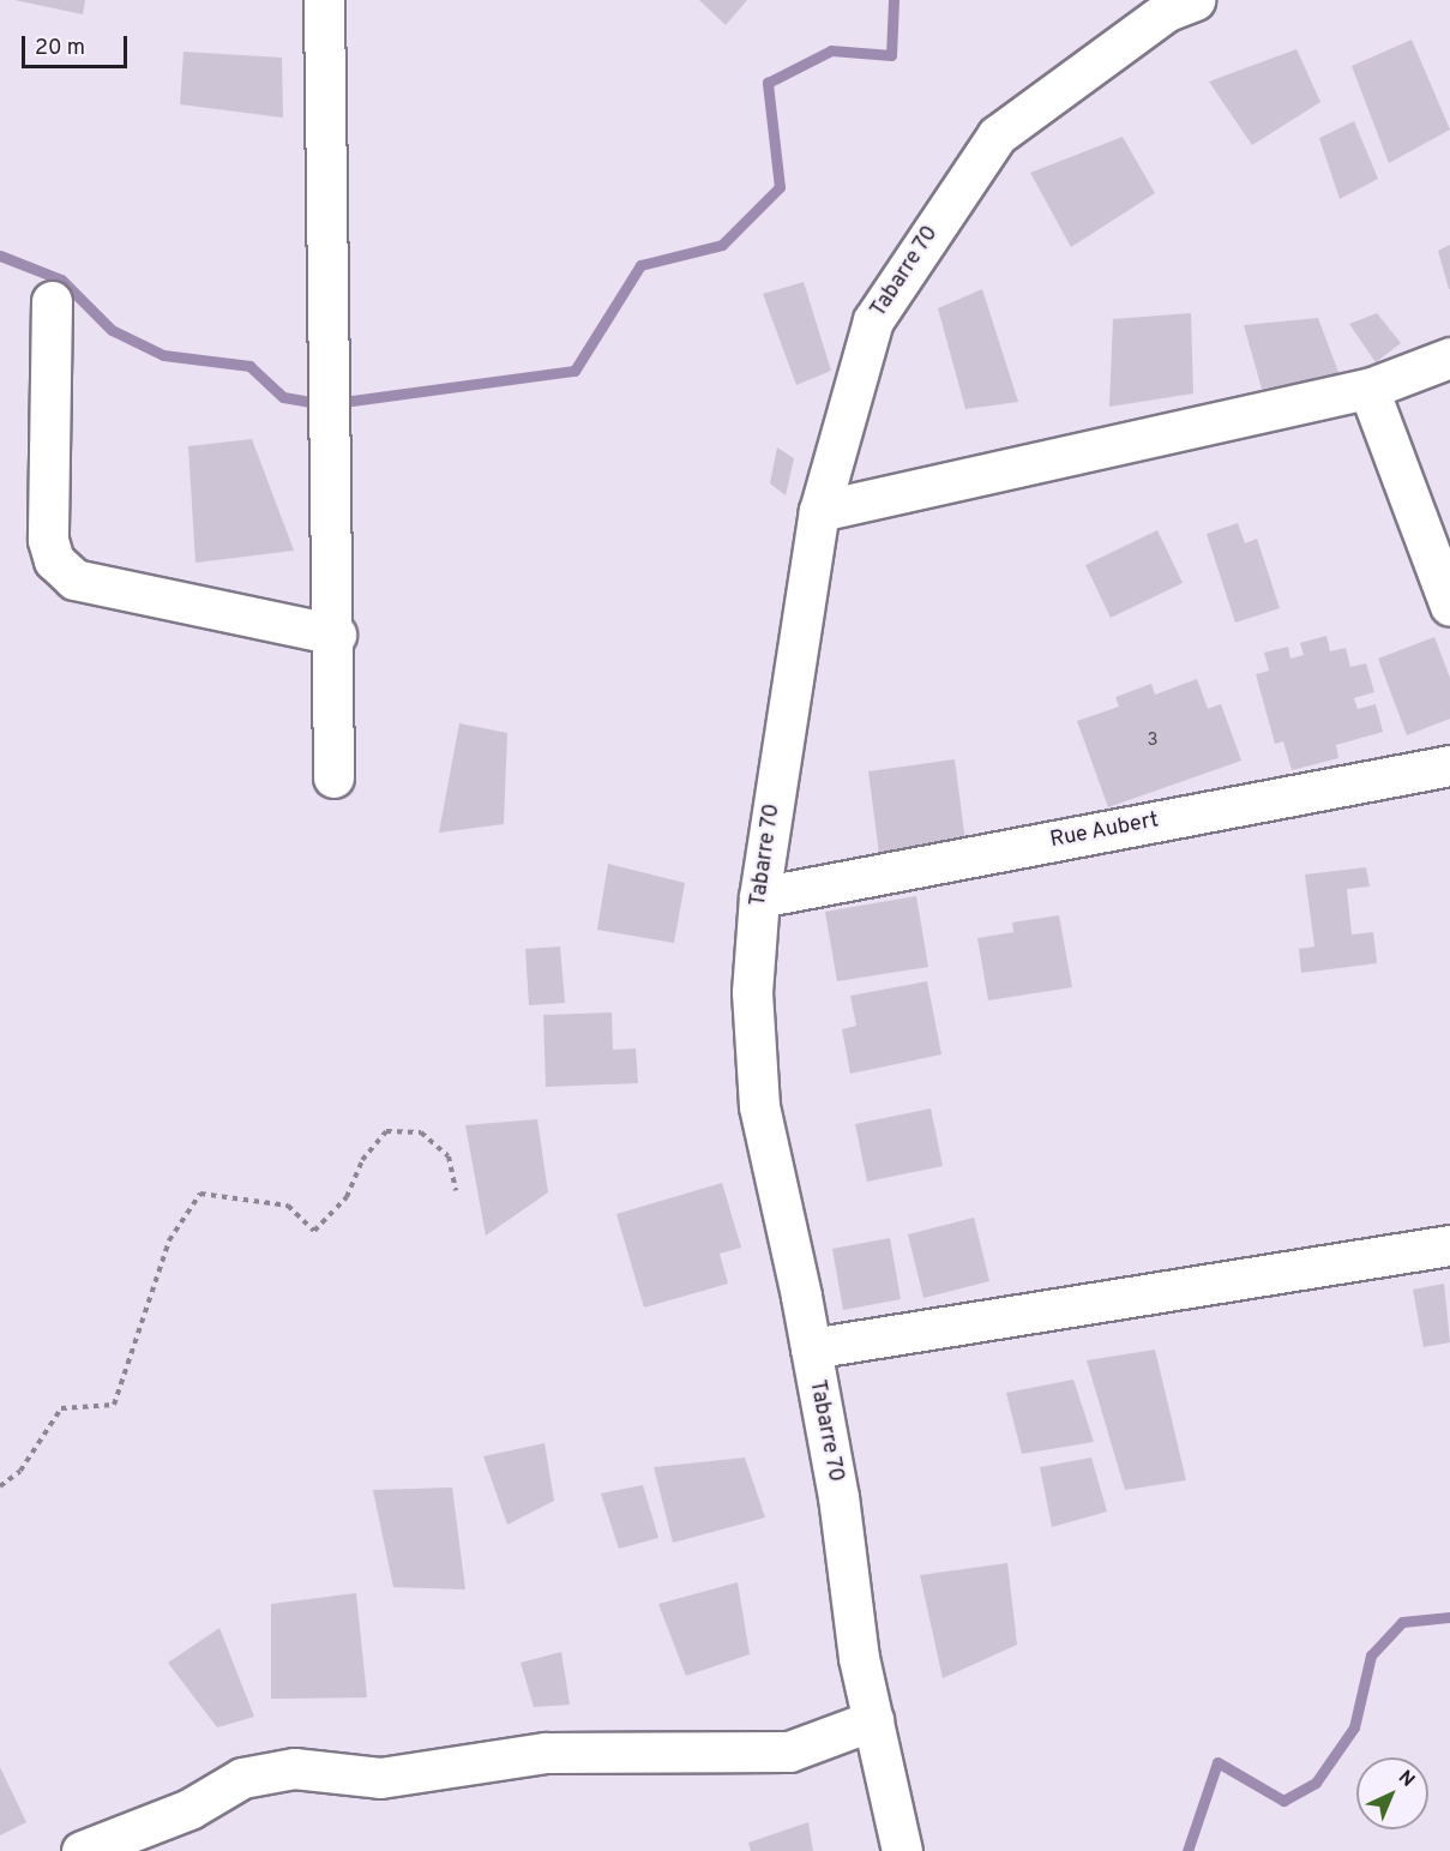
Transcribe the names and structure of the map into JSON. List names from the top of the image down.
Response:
{
  "streets": {
    "street": ["Tabarre 70", "Rue Aubert"]
  },
  "crossings": [
    ["Tabarre 70", "Rue Aubert"]
  ],
  "house_numbers": ["3"],
  "scale_bar": "20 m",
  "north": "top right"
}
